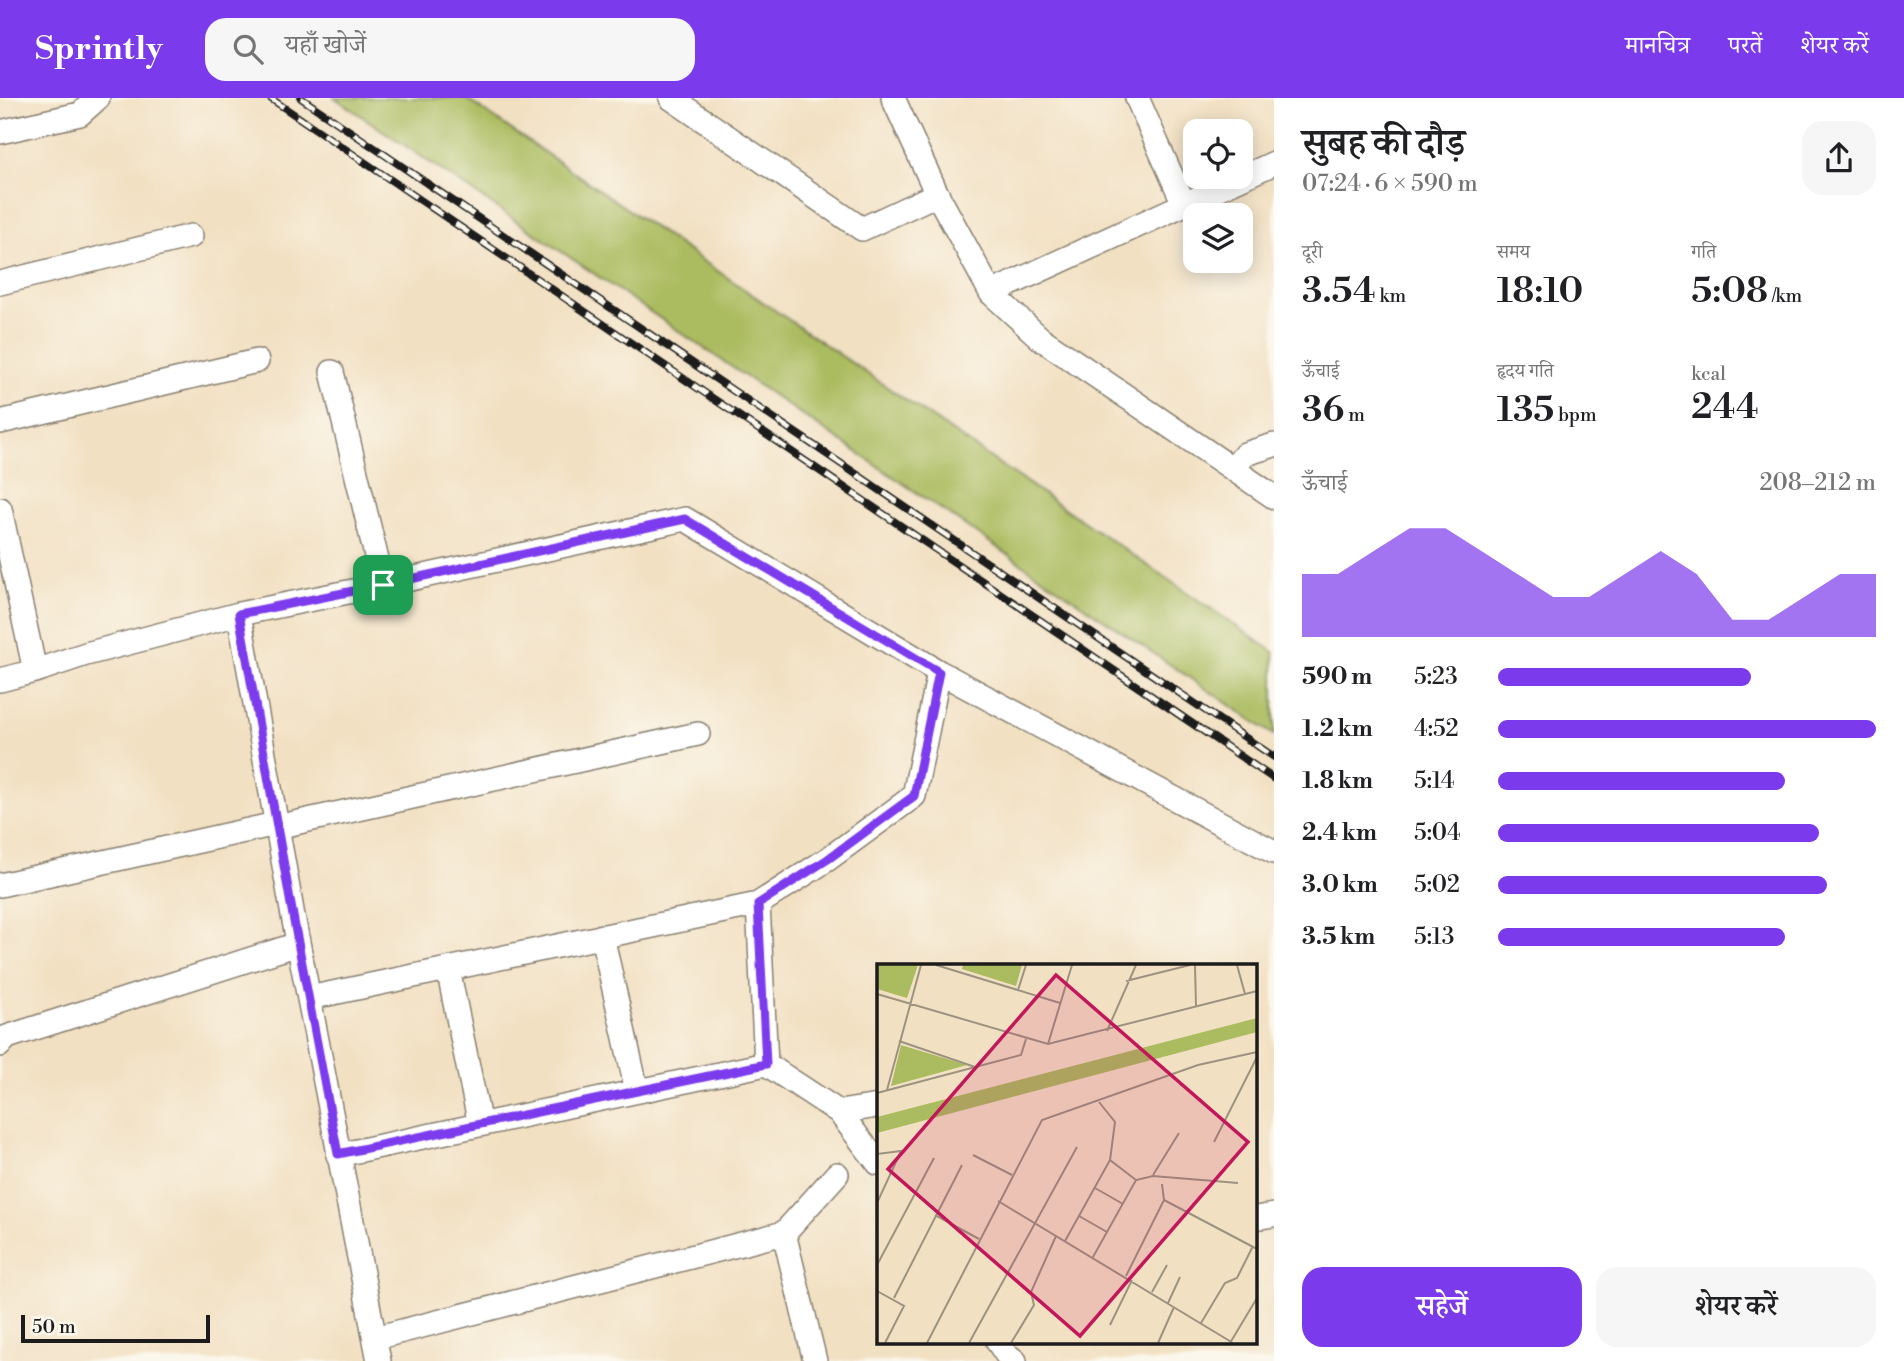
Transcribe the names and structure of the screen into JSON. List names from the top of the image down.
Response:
{
  "scale_bar": "50 m",
  "page": {
    "header": "Sprintly",
    "search": "यहाँ खोजें",
    "nav": ["मानचित्र", "परतें", "शेयर करें"],
    "heading": ["सुबह की दौड़", "07:24 · 6 × 590 m"],
    "stats": [
      ["दूरी", "3.54 km"],
      ["समय", "18:10"],
      ["गति", "5:08 /km"],
      ["ऊँचाई", "36 m"],
      ["हृदय गति", "135 bpm"],
      ["kcal", "244"]
    ],
    "chart": ["ऊँचाई", "208–212 m"],
    "list": [
      {
        "name": "590 m",
        "note": "5:23"
      },
      {
        "name": "1.2 km",
        "note": "4:52"
      },
      {
        "name": "1.8 km",
        "note": "5:14"
      },
      {
        "name": "2.4 km",
        "note": "5:04"
      },
      {
        "name": "3.0 km",
        "note": "5:02"
      },
      {
        "name": "3.5 km",
        "note": "5:13"
      }
    ],
    "buttons": ["सहेजें", "शेयर करें"],
    "scale": "50 m"
  }
}
